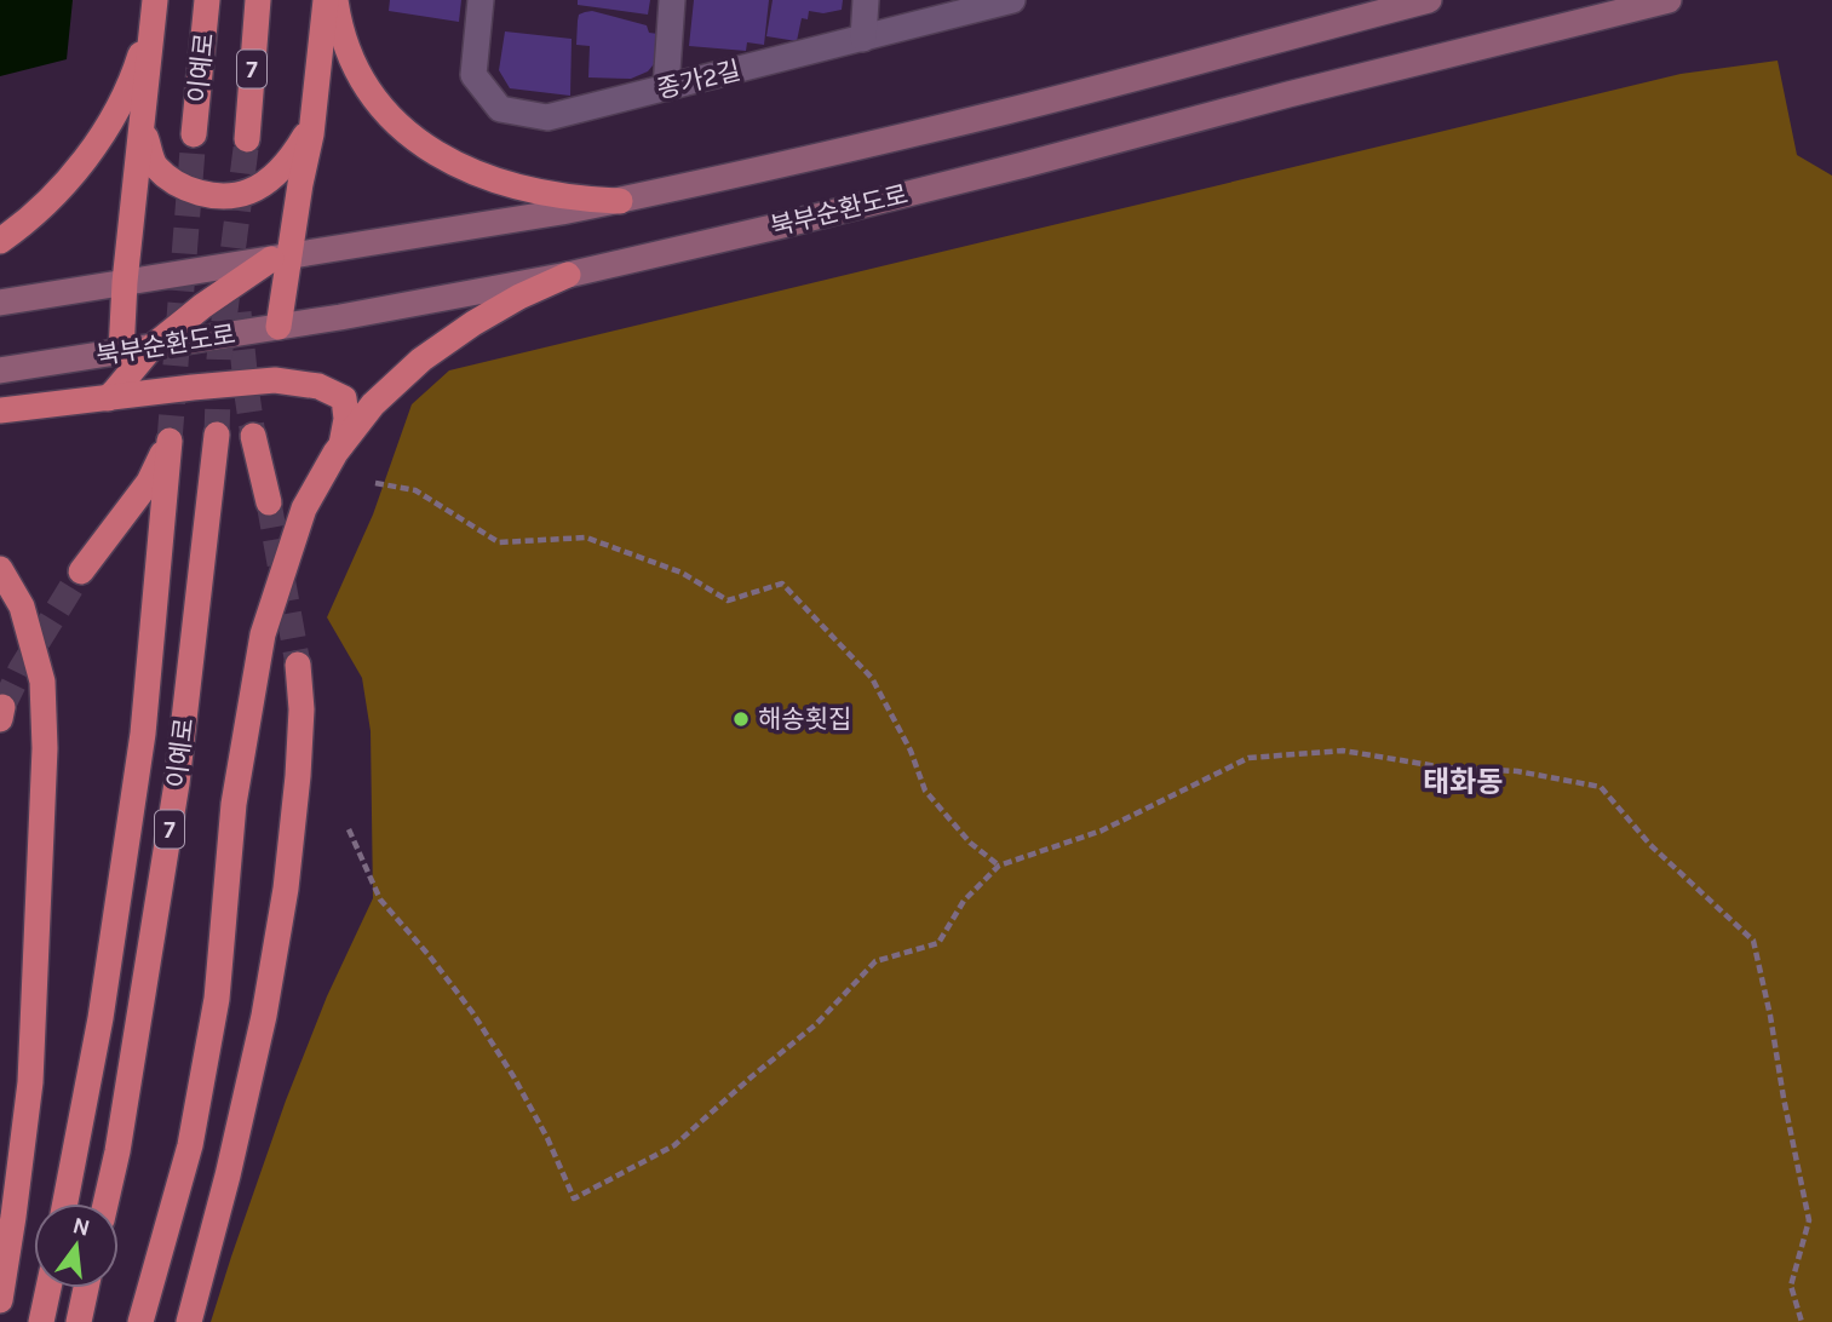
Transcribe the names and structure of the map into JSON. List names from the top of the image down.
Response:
{
  "streets": {
    "highway": ["이예로", "7"],
    "main road": ["북부순환도로"],
    "street": ["종가2길"]
  },
  "districts": ["태화동"],
  "places": ["해송횟집"],
  "north": "top"
}
